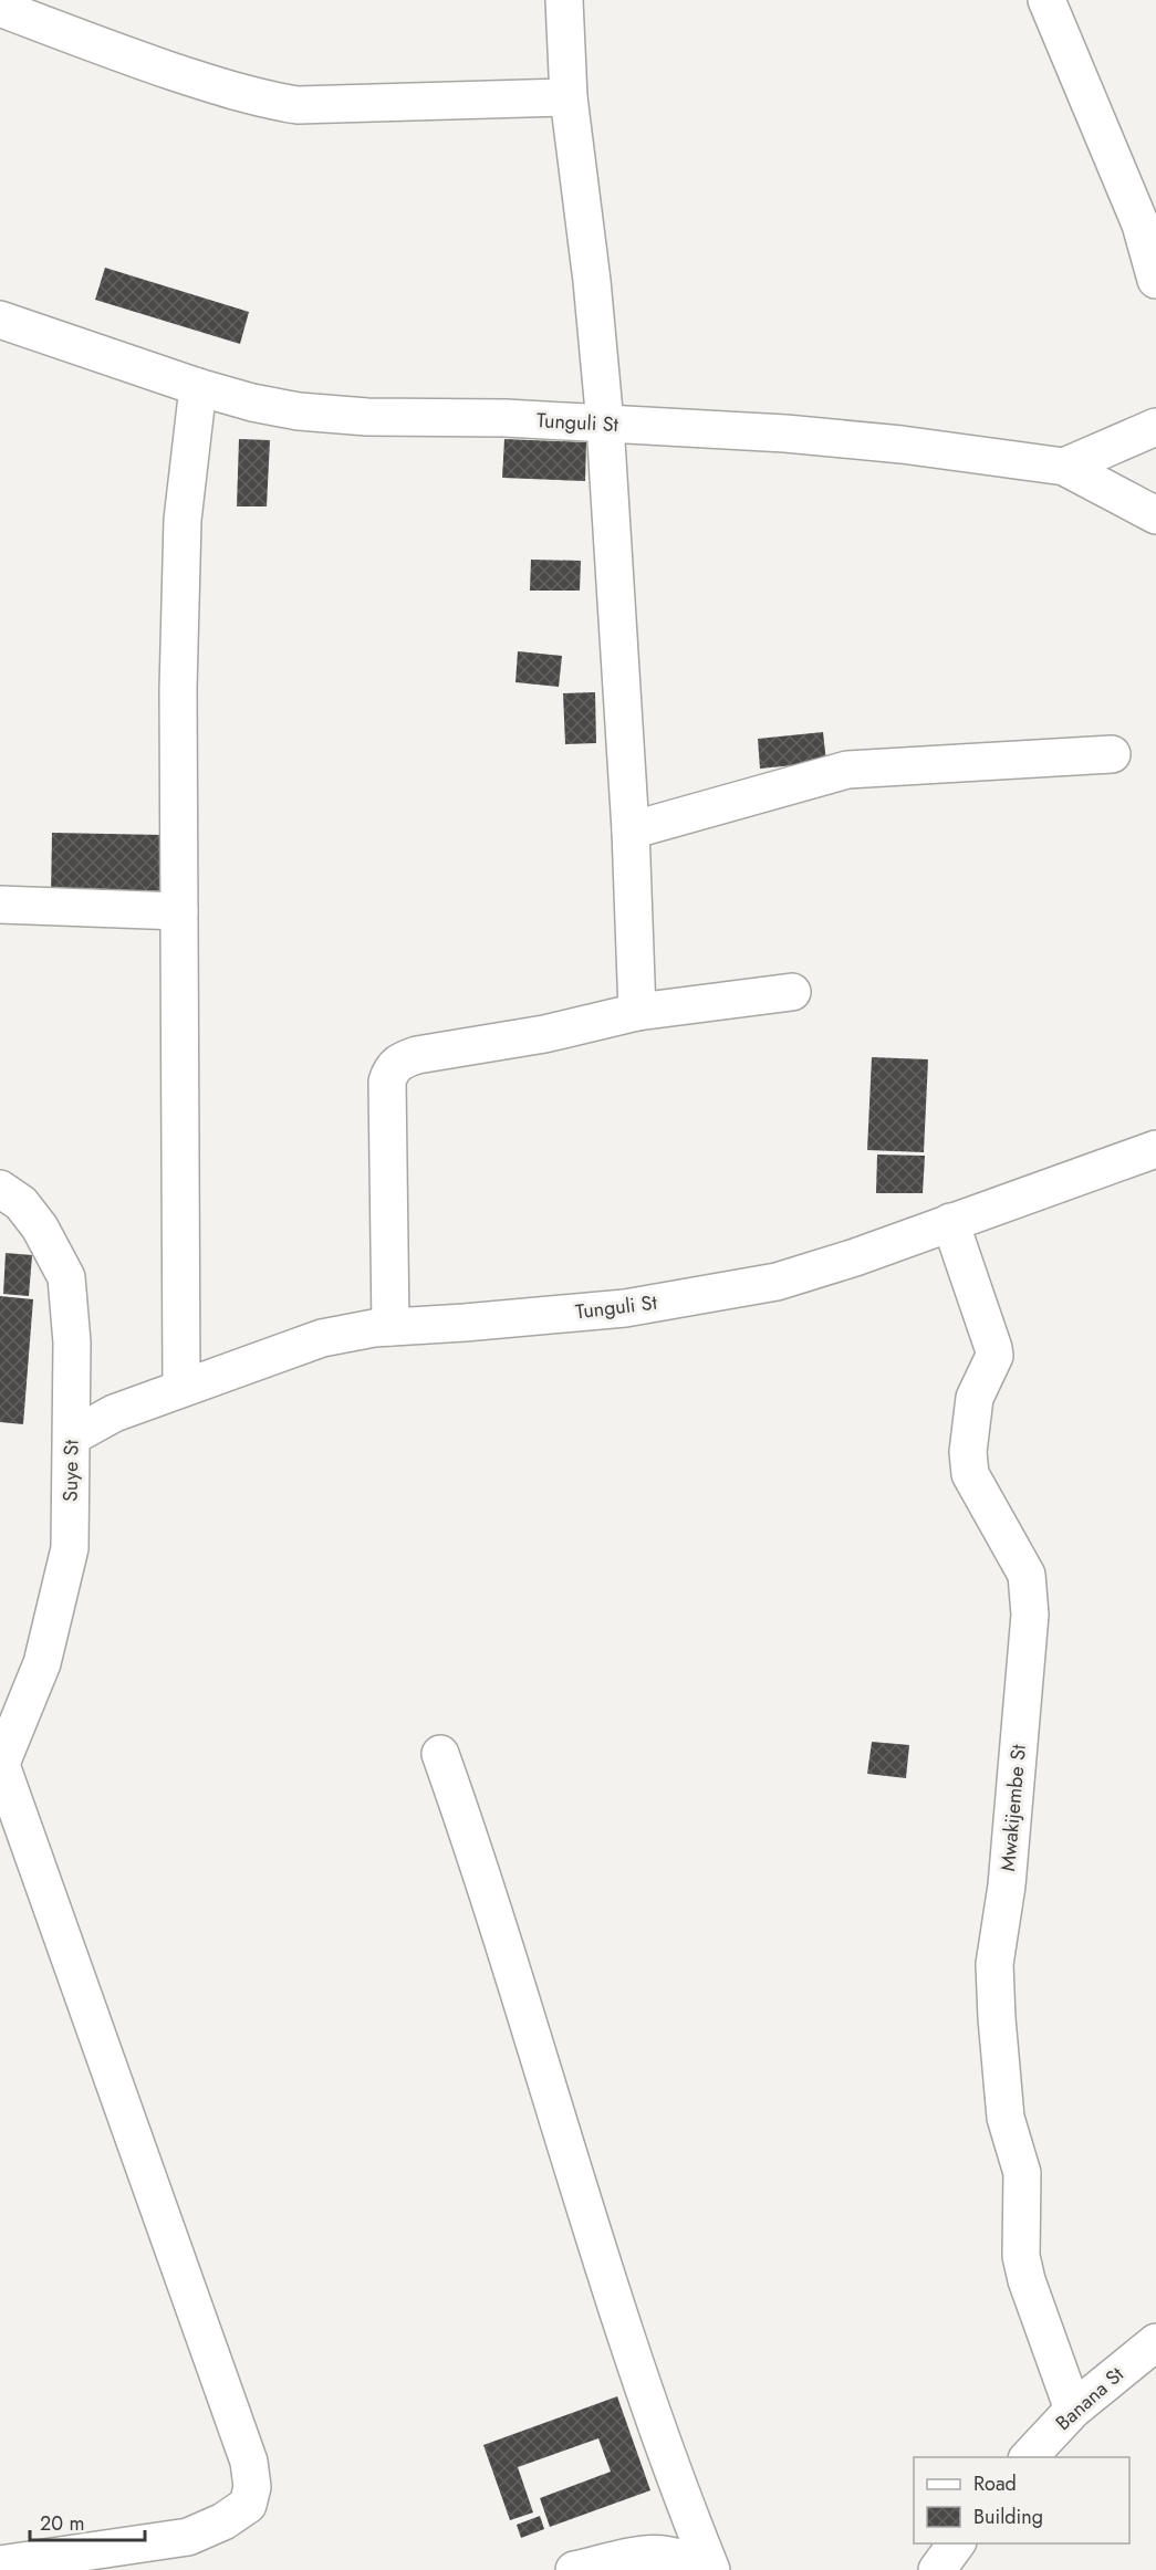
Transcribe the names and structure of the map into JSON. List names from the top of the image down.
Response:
{
  "streets": {
    "street": [
      "Tunguli St",
      "Suye St",
      "Mwakijembe St",
      "Banana St"
    ]
  },
  "crossings": [
    ["Tunguli St", "Suye St"],
    ["Tunguli St", "Mwakijembe St"],
    ["Mwakijembe St", "Banana St"]
  ],
  "legend": ["Road", "Building"],
  "scale_bar": "20 m"
}
